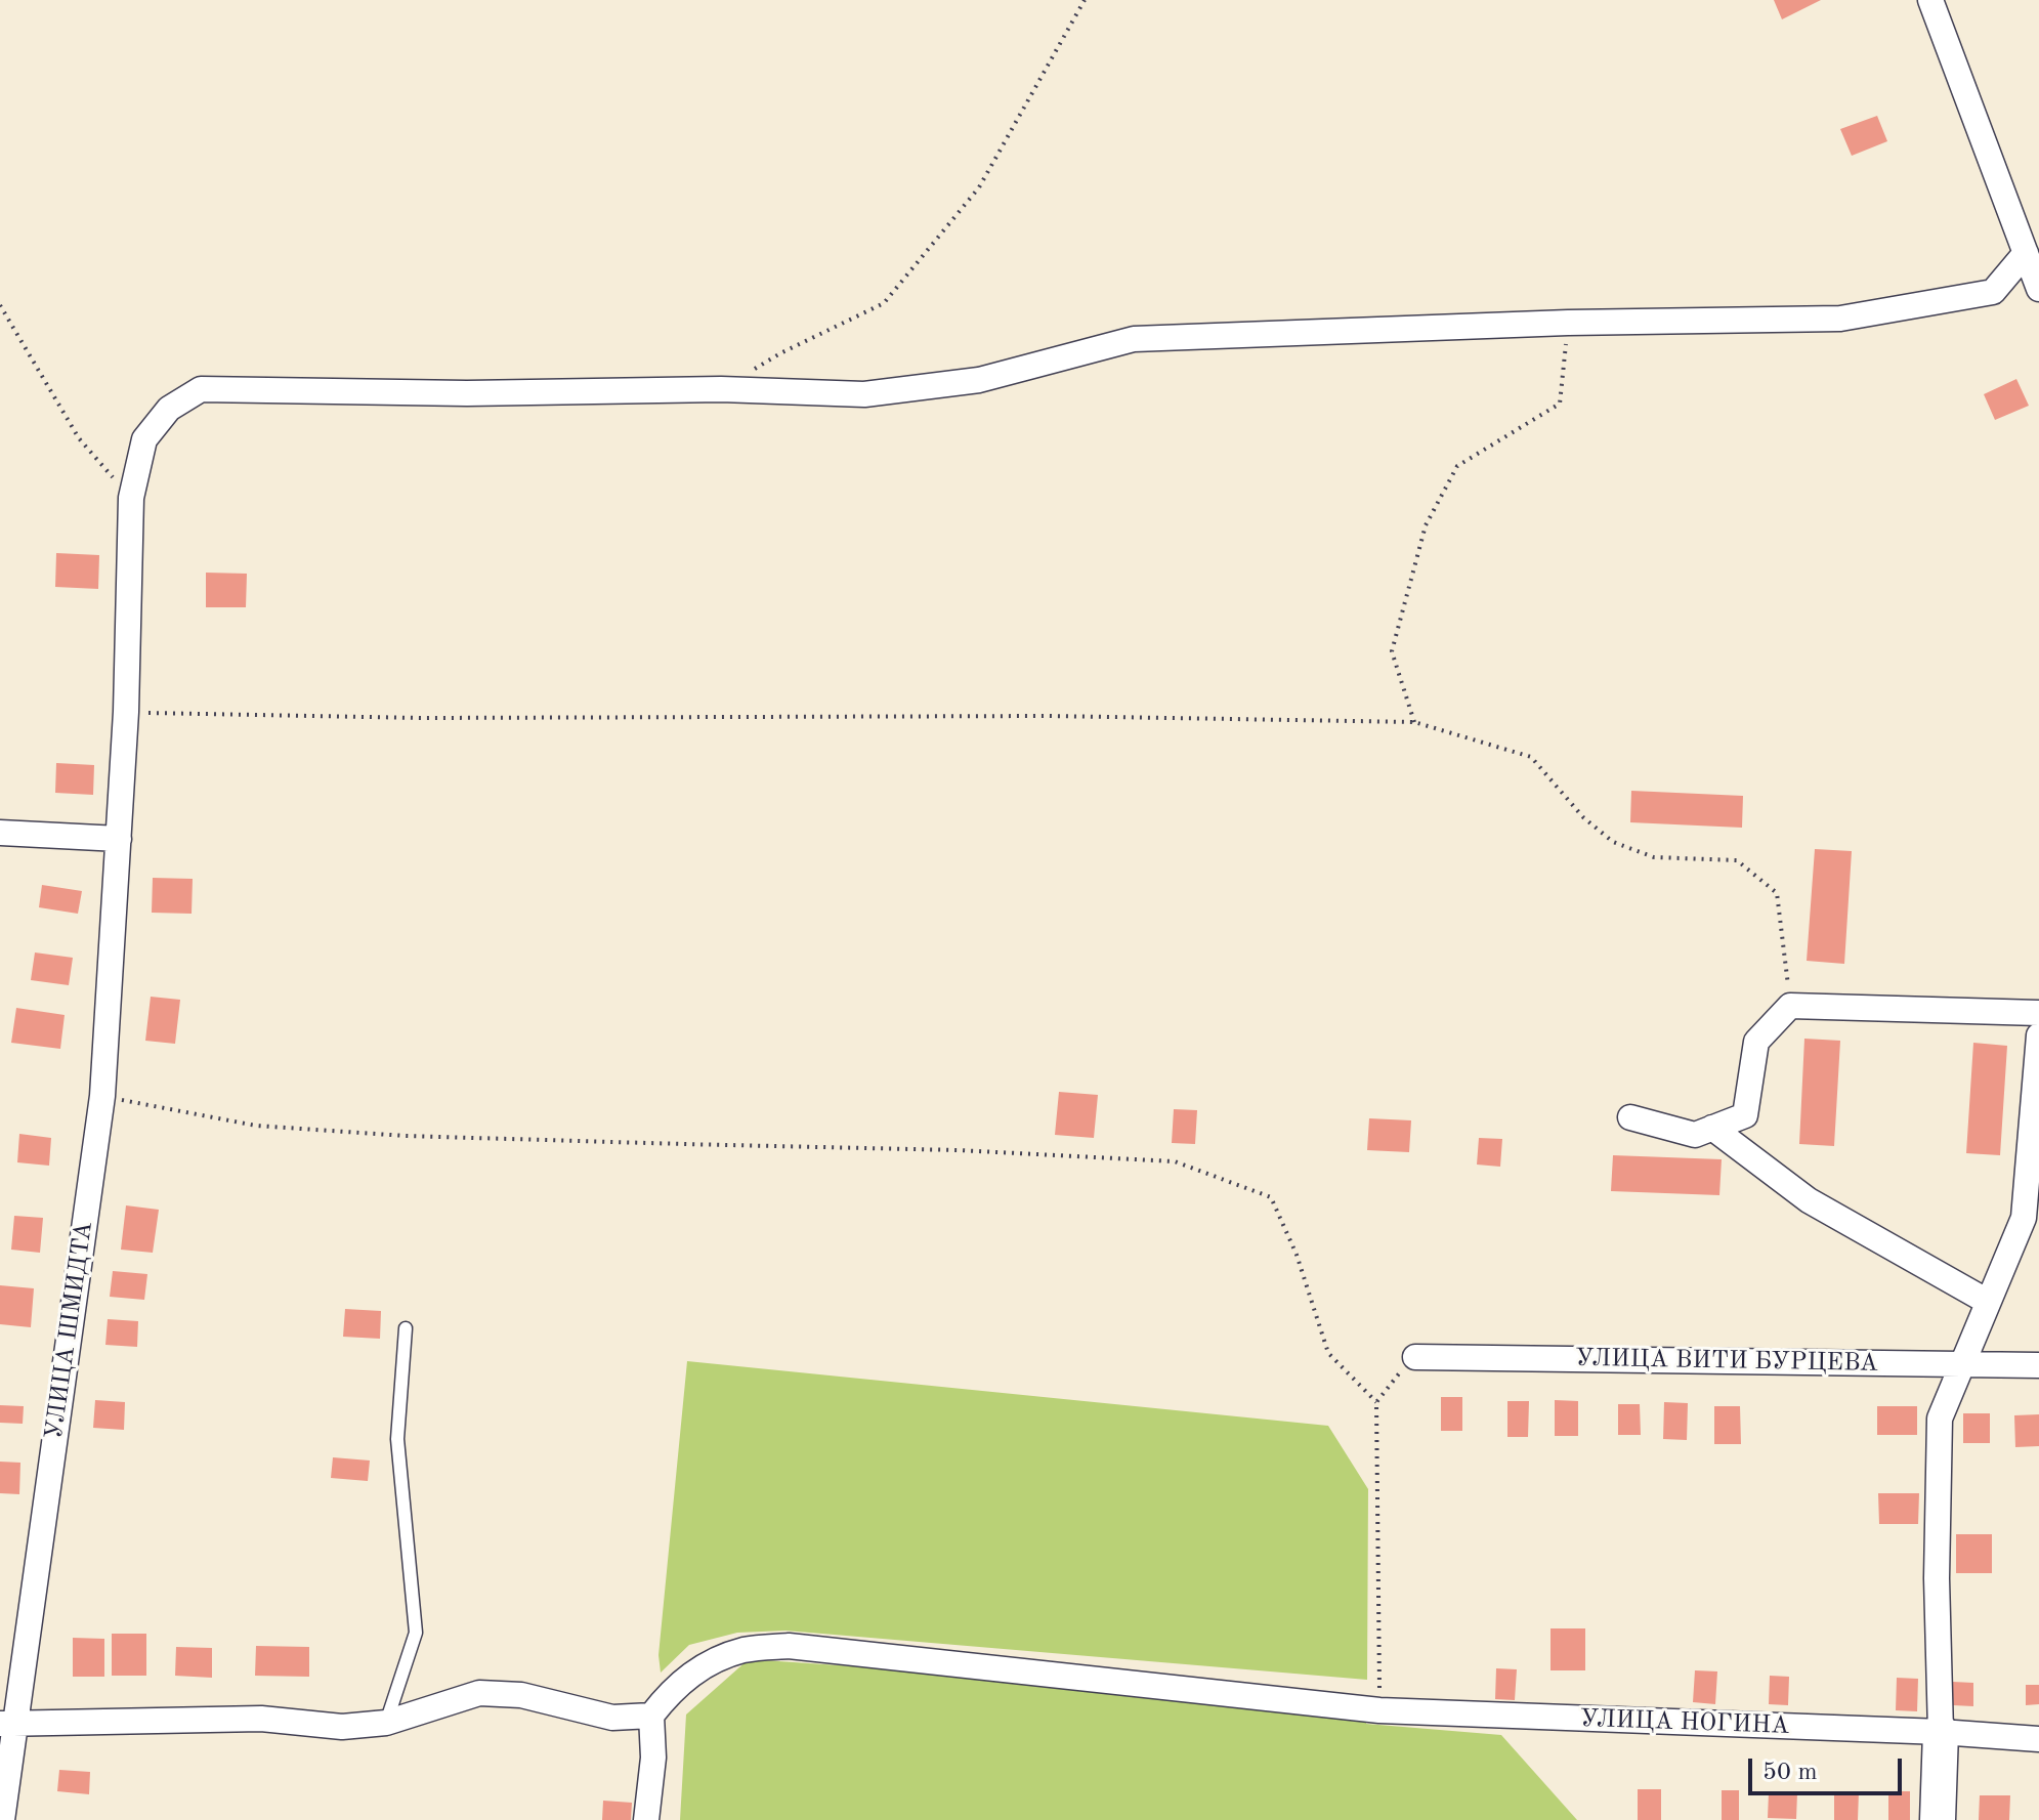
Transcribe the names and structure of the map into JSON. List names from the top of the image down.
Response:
{
  "streets": {
    "street": ["УЛИЦА ШМИДТА", "УЛИЦА ВИТИ БУРЦЕВА", "УЛИЦА НОГИНА"]
  },
  "scale_bar": "50 m"
}
